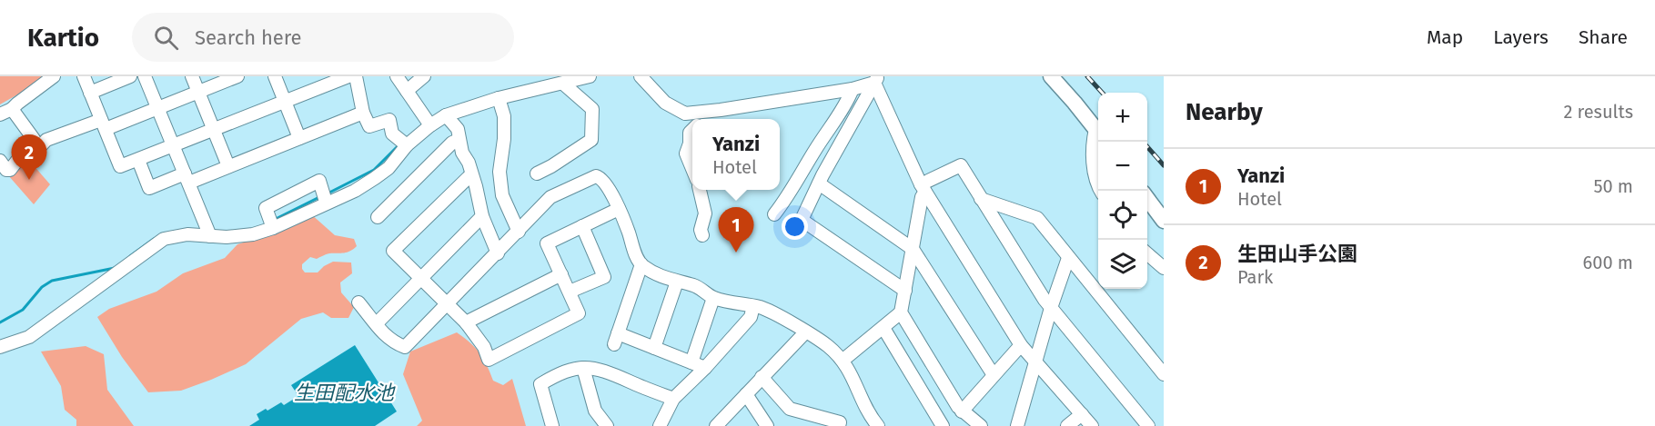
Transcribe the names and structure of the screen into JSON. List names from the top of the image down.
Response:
{
  "water": ["生田配水池"],
  "page": {
    "header": "Kartio",
    "search": "Search here",
    "nav": ["Map", "Layers", "Share"],
    "heading": ["Nearby", "2 results"],
    "map_buttons": ["+", "−"],
    "popup": ["Yanzi", "Hotel"],
    "pins": ["2", "1"],
    "list": [
      {
        "mark": "1",
        "name": "Yanzi",
        "note": "Hotel",
        "value": "50 m"
      },
      {
        "mark": "2",
        "name": "生田山手公園",
        "note": "Park",
        "value": "600 m"
      }
    ]
  }
}
